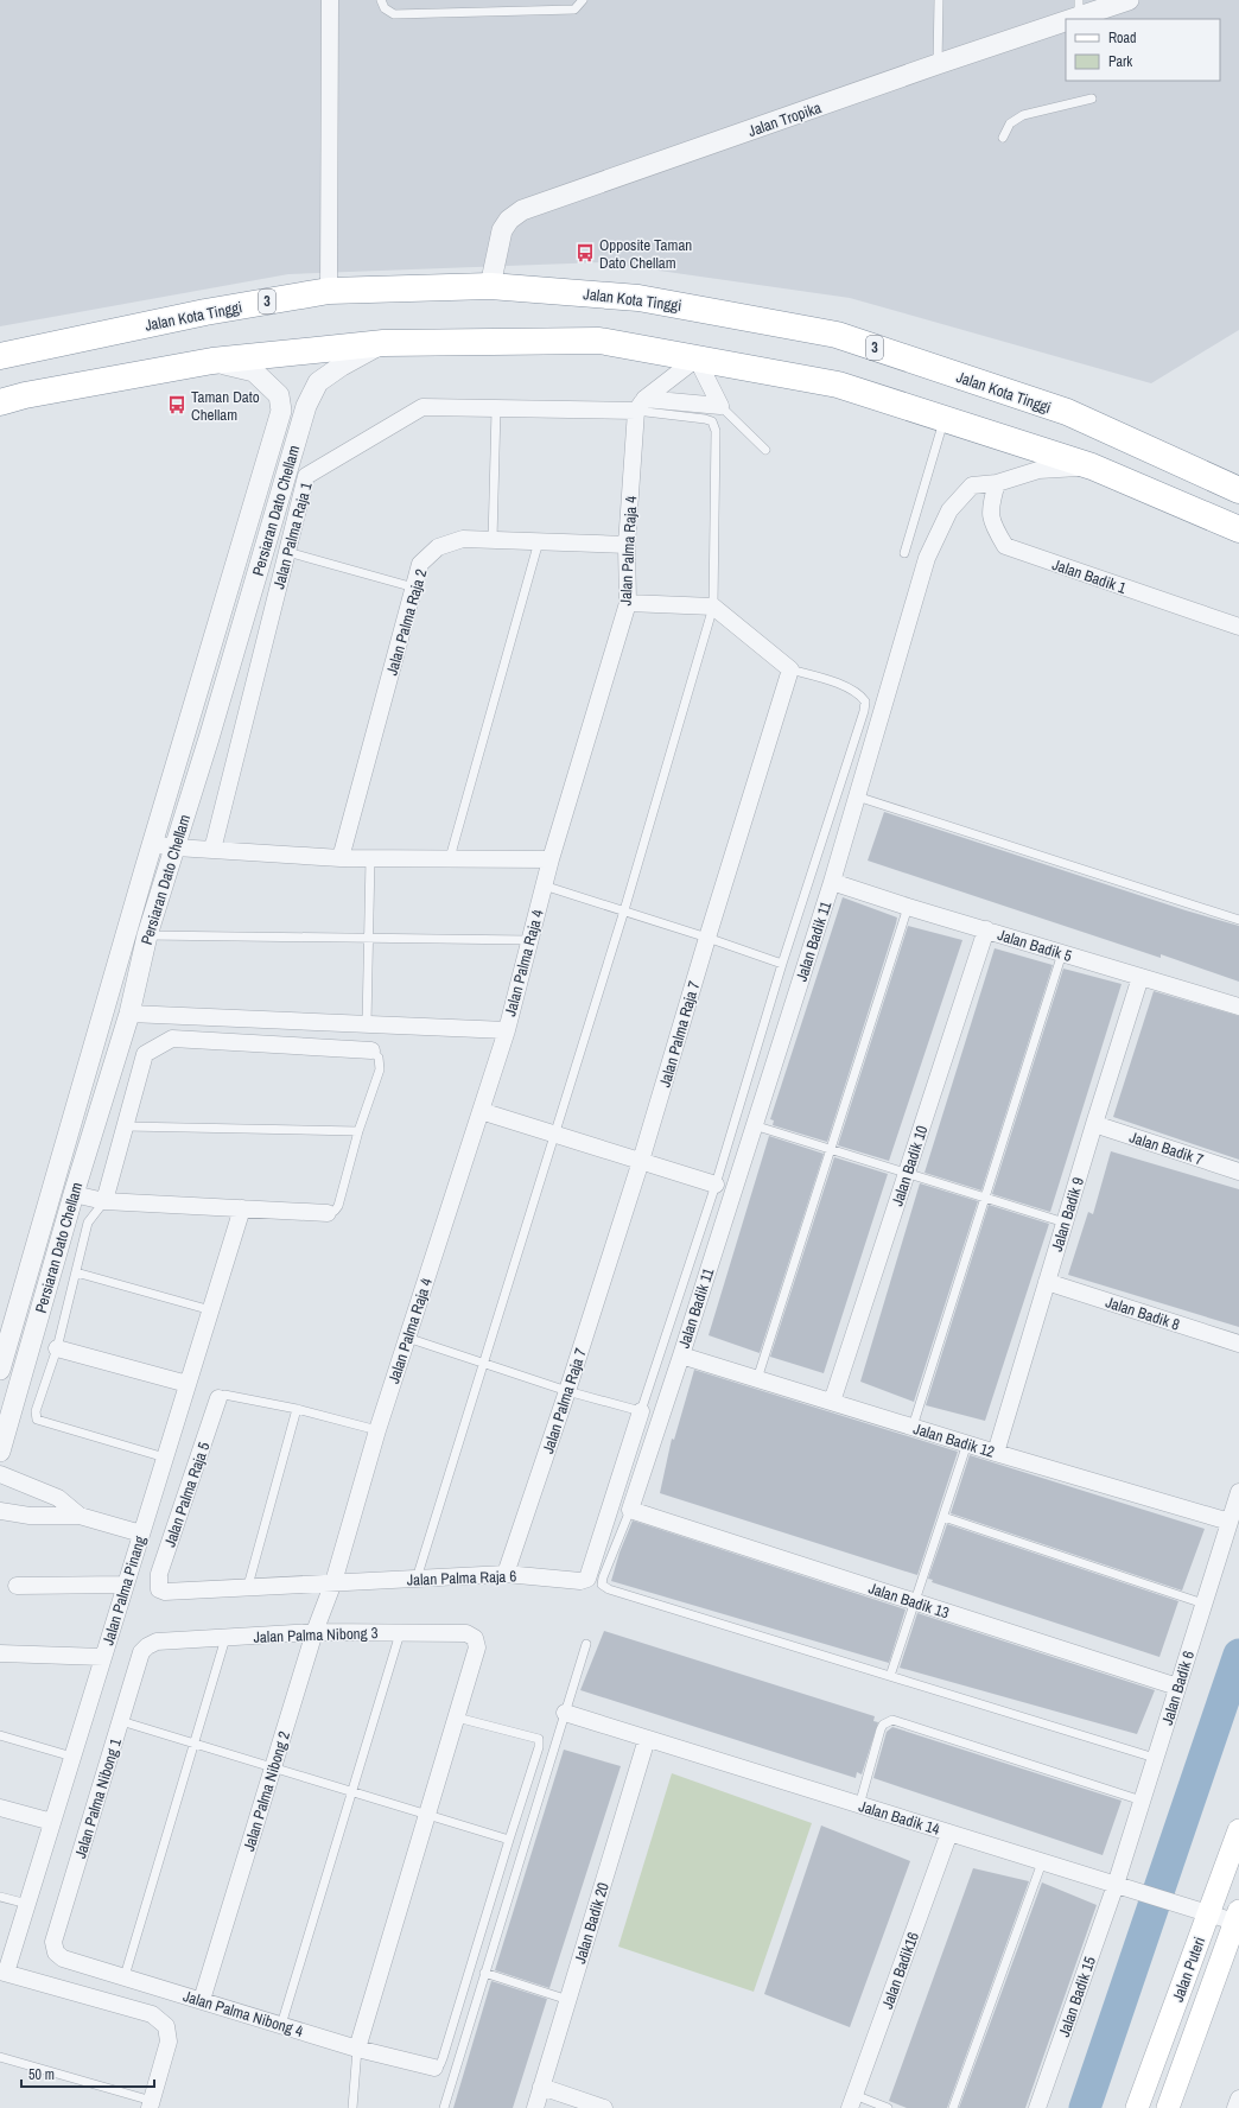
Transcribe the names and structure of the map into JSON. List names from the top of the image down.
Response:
{
  "streets": {
    "highway": ["Jalan Kota Tinggi", "3"],
    "main road": ["Jalan Puteri"],
    "street": [
      "Jalan Tropika",
      "Persiaran Dato Chellam",
      "Jalan Palma Raja 1",
      "Jalan Palma Raja 4",
      "Jalan Badik 1",
      "Jalan Palma Raja 2",
      "Jalan Badik 11",
      "Jalan Badik 5",
      "Jalan Palma Raja 7",
      "Jalan Badik 7",
      "Jalan Badik 10",
      "Jalan Badik 9",
      "Jalan Badik 8",
      "Jalan Badik 12",
      "Jalan Palma Raja 5",
      "Jalan Palma Raja 6",
      "Jalan Palma Pinang",
      "Jalan Badik 13",
      "Jalan Palma Nibong 3",
      "Jalan Badik 6",
      "Jalan Palma Nibong 2",
      "Jalan Palma Nibong 1",
      "Jalan Badik 14",
      "Jalan Badik 20",
      "Jalan Badik16",
      "Jalan Badik 15",
      "Jalan Palma Nibong 4"
    ]
  },
  "crossings": [
    ["Jalan Tropika", "Jalan Kota Tinggi"],
    ["Jalan Palma Raja 1", "Jalan Palma Raja 4"],
    ["Jalan Palma Raja 4", "Jalan Palma Raja 2"],
    ["Jalan Palma Raja 4", "Jalan Palma Raja 6"],
    ["Jalan Palma Raja 4", "Jalan Palma Nibong 2"],
    ["Jalan Badik 1", "Jalan Badik 11"],
    ["Jalan Badik 11", "Jalan Badik 5"],
    ["Jalan Badik 11", "Jalan Badik 12"],
    ["Jalan Badik 11", "Jalan Badik 13"],
    ["Jalan Badik 5", "Jalan Badik 10"],
    ["Jalan Badik 5", "Jalan Badik 9"],
    ["Jalan Palma Raja 7", "Jalan Palma Raja 6"],
    ["Jalan Badik 7", "Jalan Badik 9"],
    ["Jalan Badik 10", "Jalan Badik 12"],
    ["Jalan Badik 9", "Jalan Badik 8"],
    ["Jalan Badik 9", "Jalan Badik 12"],
    ["Jalan Badik 12", "Jalan Badik 6"],
    ["Jalan Palma Raja 5", "Jalan Palma Raja 6"],
    ["Jalan Palma Raja 6", "Jalan Palma Nibong 2"],
    ["Jalan Badik 13", "Jalan Badik 6"],
    ["Jalan Palma Nibong 3", "Jalan Palma Nibong 2"],
    ["Jalan Palma Nibong 3", "Jalan Palma Nibong 1"],
    ["Jalan Badik 6", "Jalan Badik 14"],
    ["Jalan Badik 6", "Jalan Badik 15"],
    ["Jalan Palma Nibong 2", "Jalan Palma Nibong 4"],
    ["Jalan Palma Nibong 1", "Jalan Palma Nibong 4"],
    ["Jalan Badik 14", "Jalan Badik 20"],
    ["Jalan Badik 14", "Jalan Puteri"],
    ["Jalan Badik 14", "Jalan Badik16"],
    ["Jalan Badik 14", "Jalan Badik 15"]
  ],
  "places": {
    "bus stop": ["Opposite Taman Dato Chellam", "Taman Dato Chellam"]
  },
  "legend": ["Road", "Park"],
  "scale_bar": "50 m"
}
